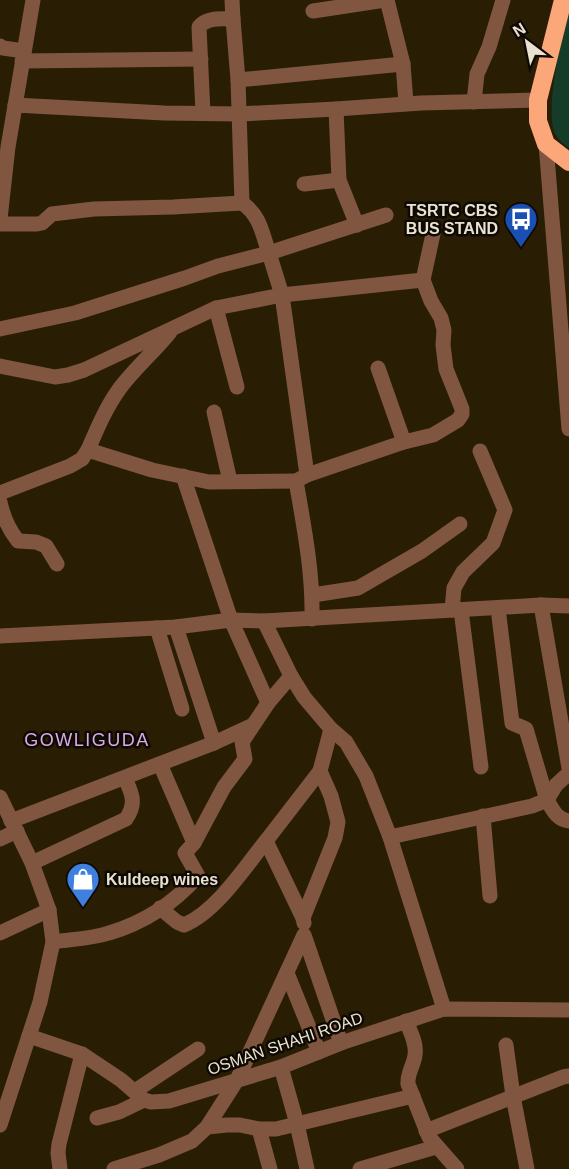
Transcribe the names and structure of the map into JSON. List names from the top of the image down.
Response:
{
  "streets": {
    "street": ["OSMAN SHAHI ROAD"]
  },
  "districts": ["GOWLIGUDA"],
  "places": {
    "bus stop": ["TSRTC CBS BUS STAND"],
    "shop": ["Kuldeep wines"]
  },
  "north": "top left"
}
